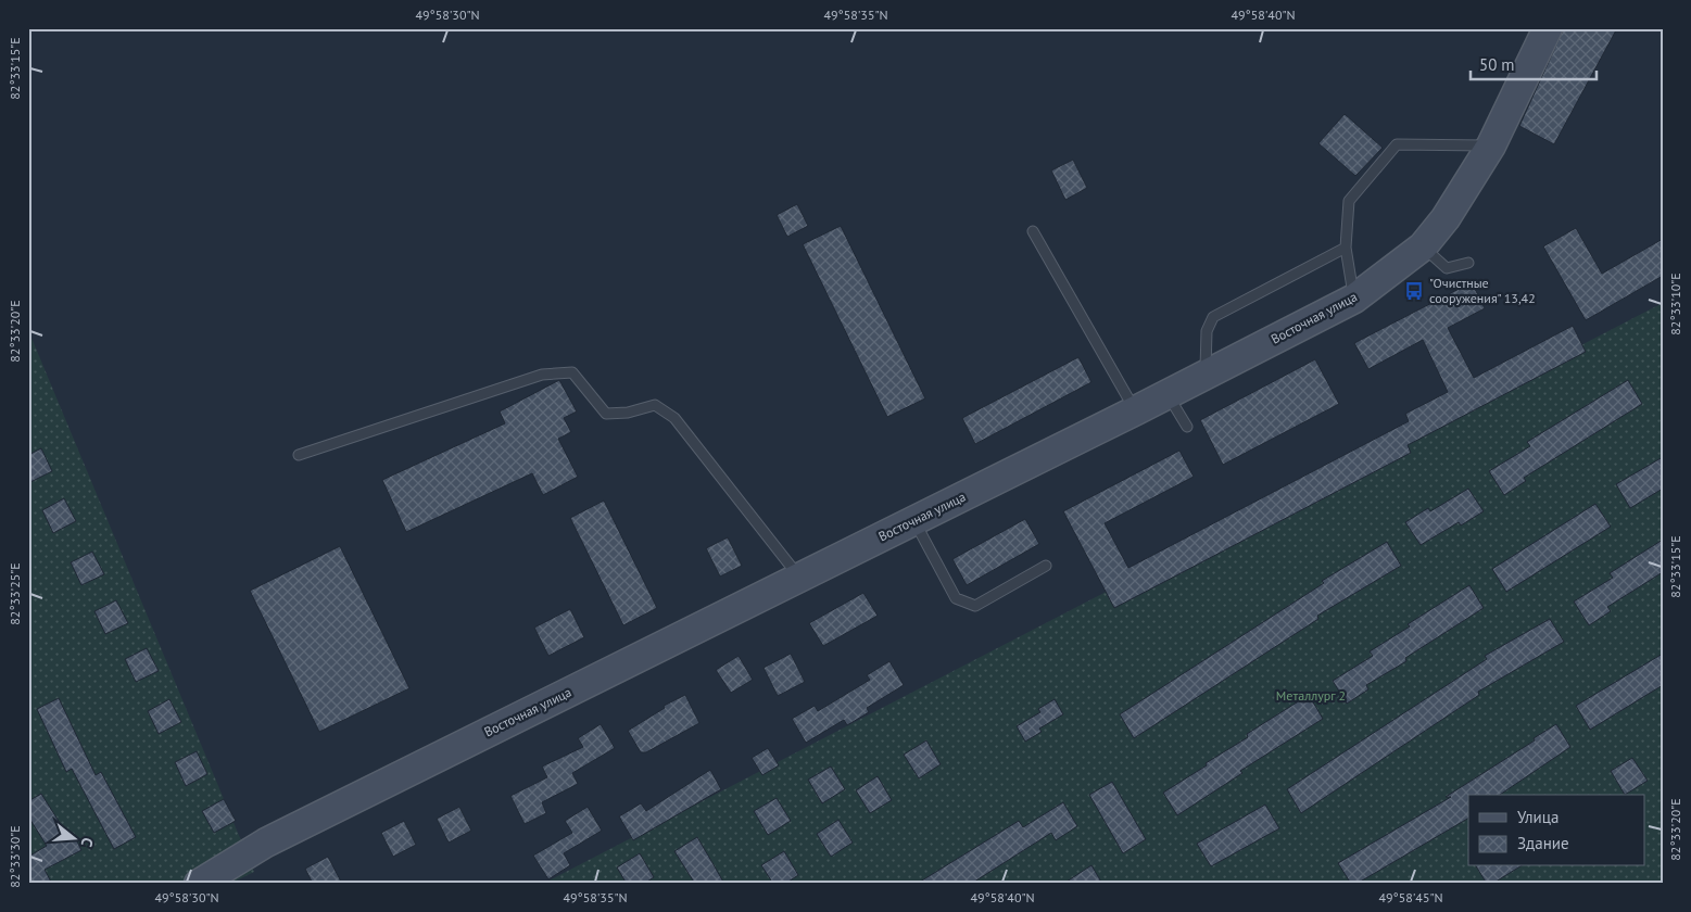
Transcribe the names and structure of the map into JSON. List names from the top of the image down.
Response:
{
  "streets": {
    "main road": ["Восточная улица"]
  },
  "parks": ["Металлург 2"],
  "places": {
    "bus stop": ["\"Очистные сооружения\" 13,42"]
  },
  "legend": ["Улица", "Здание"],
  "scale_bar": "50 m",
  "north": "right",
  "coordinates": [
    "49°58'30\"N",
    "49°58'35\"N",
    "49°58'40\"N",
    "82°33'15\"E",
    "82°33'10\"E",
    "82°33'20\"E",
    "82°33'25\"E",
    "82°33'30\"E",
    "49°58'45\"N"
  ]
}
